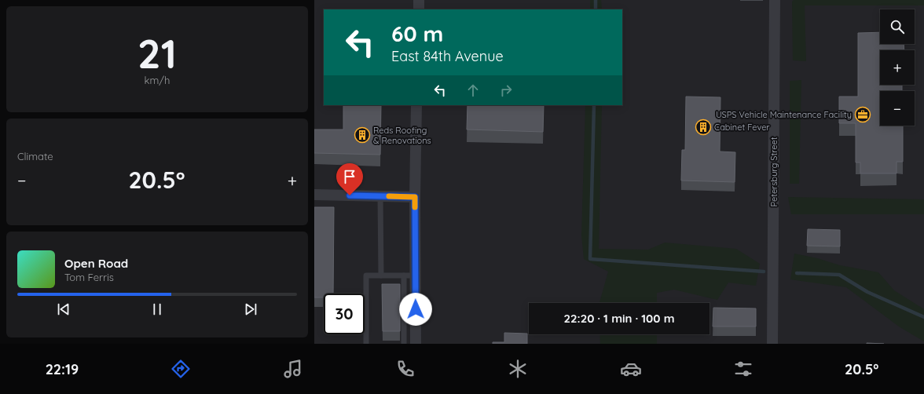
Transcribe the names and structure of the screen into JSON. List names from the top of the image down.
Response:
{
  "streets": {
    "street": ["Petersburg Street"]
  },
  "places": {
    "office": ["USPS Vehicle Maintenance Facility"],
    "building": ["Cabinet Fever", "Reds Roofing & Renovations"]
  },
  "page": {
    "tile": [
      ["21", "km/h"],
      "Climate"
    ],
    "map_buttons": ["+", "−"],
    "turn": ["60 m", "East 84th Avenue"],
    "heat": ["−", "20.5°", "+"],
    "song": ["Open Road", "Tom Ferris"],
    "limit": "30",
    "trip": "22:20 · 1 min · 100 m",
    "tabs": ["22:19", "20.5°"]
  }
}
